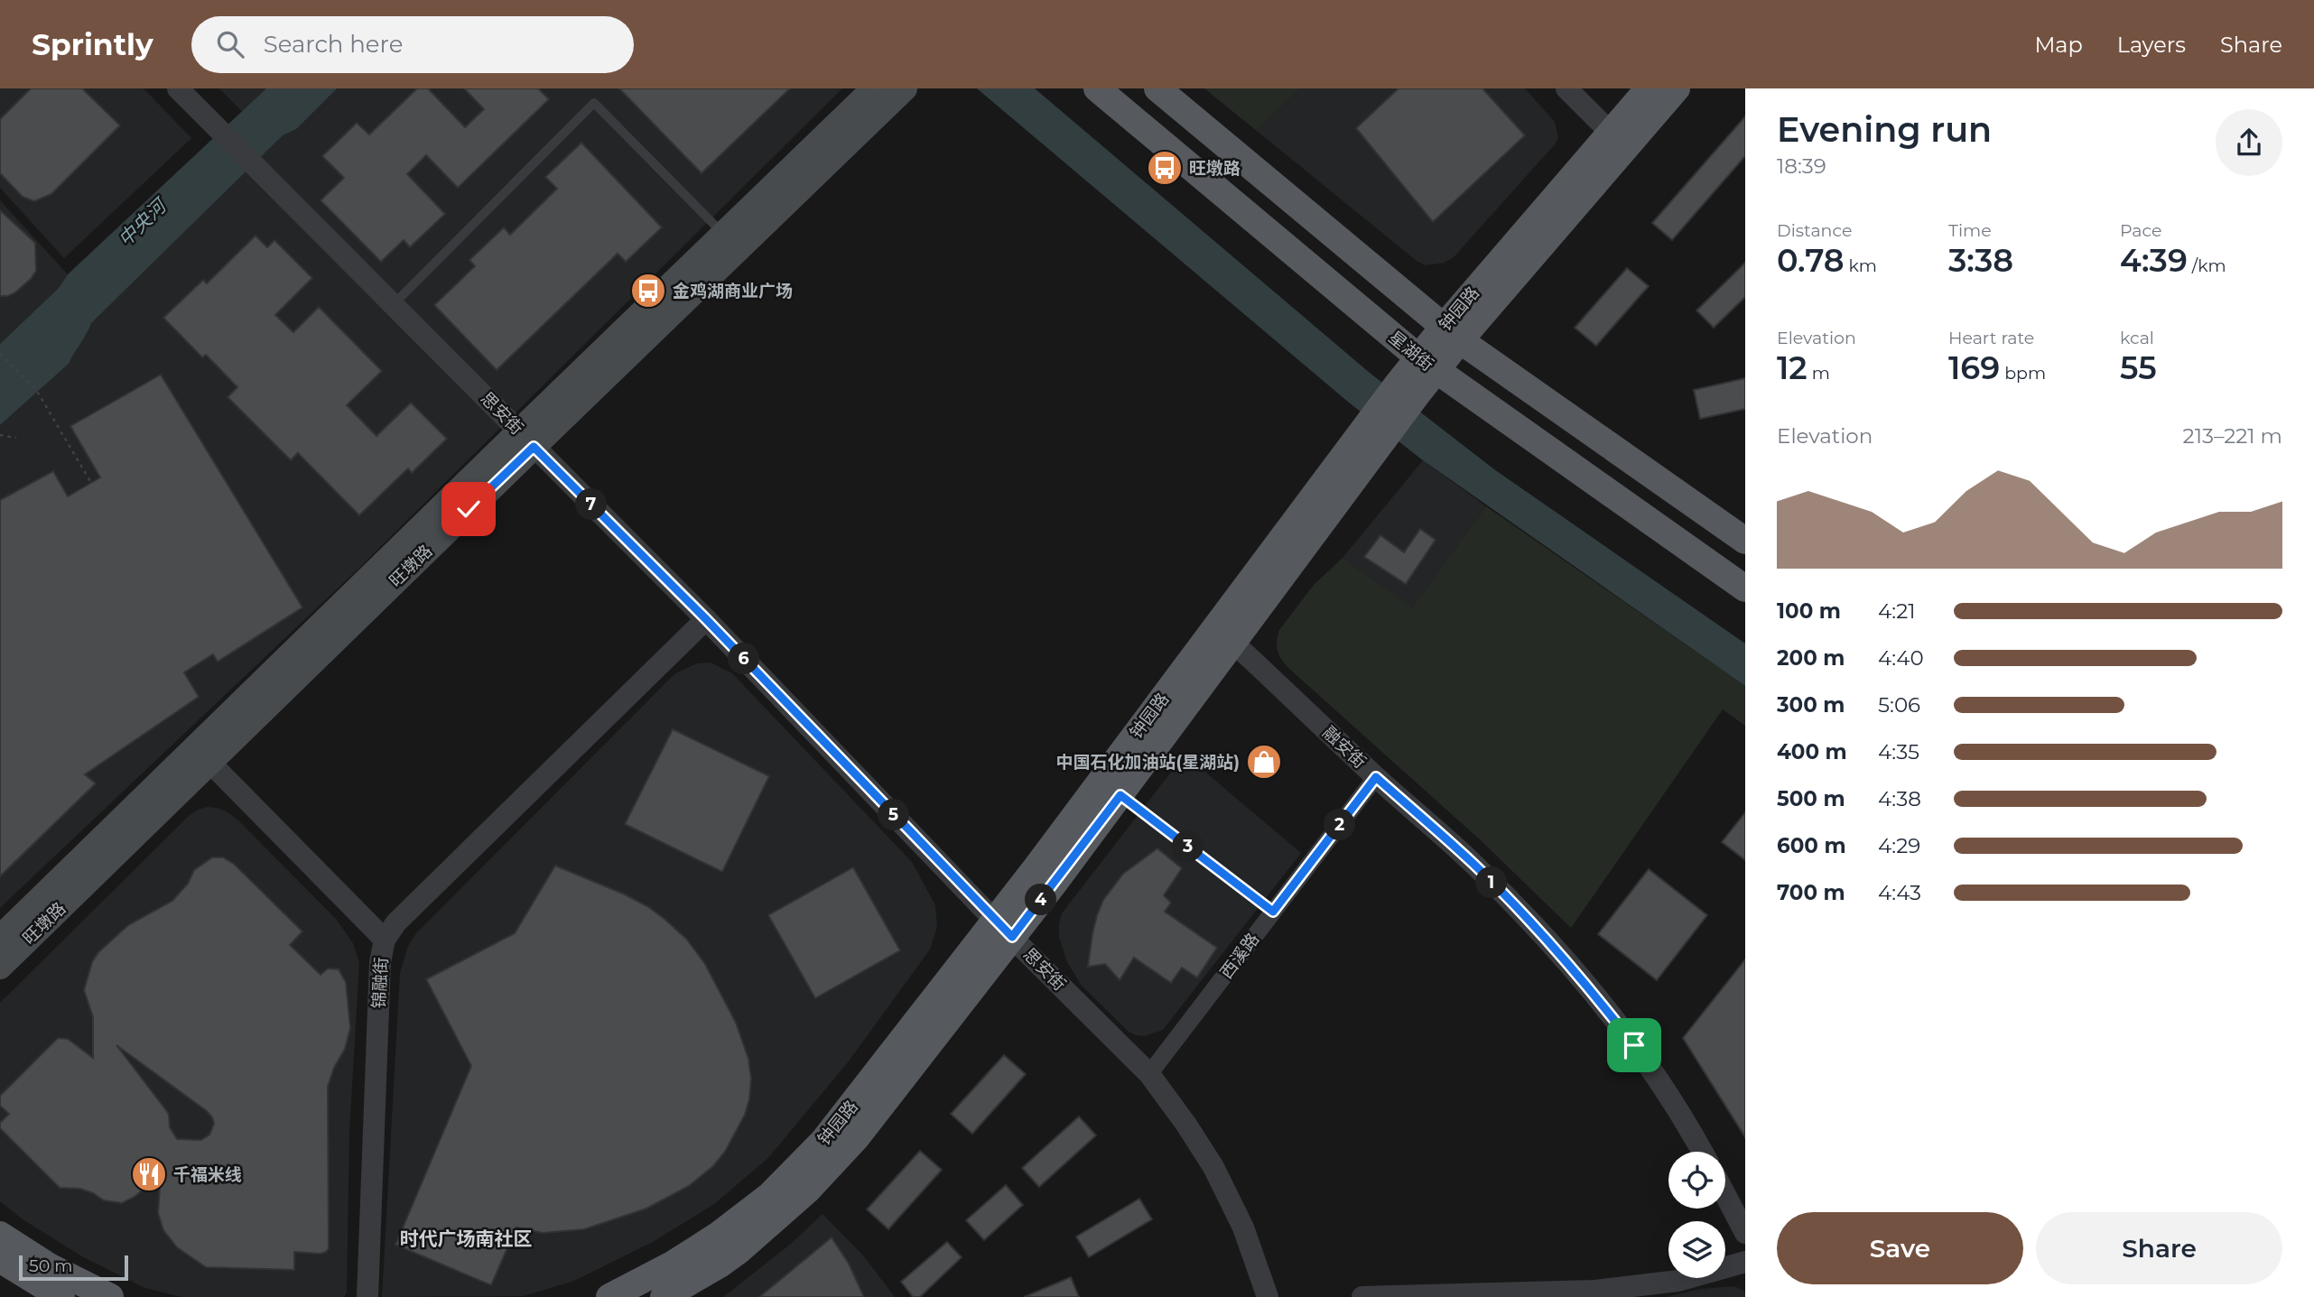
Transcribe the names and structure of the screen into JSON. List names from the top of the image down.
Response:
{
  "streets": {
    "main road": ["钟园路", "星湖街", "旺墩路"],
    "street": [
      "思安街",
      "融安街",
      "西溪路",
      "锦融街"
    ]
  },
  "crossings": [
    ["钟园路", "星湖街"],
    ["钟园路", "思安街"],
    ["钟园路", "融安街"],
    ["思安街", "旺墩路"],
    ["思安街", "西溪路"],
    ["旺墩路", "锦融街"],
    ["融安街", "西溪路"]
  ],
  "districts": ["时代广场南社区"],
  "water": ["中央河"],
  "places": {
    "bus stop": ["旺墩路", "金鸡湖商业广场"],
    "shop": ["中国石化加油站(星湖站)"],
    "restaurant": ["千福米线"]
  },
  "scale_bar": "50 m",
  "page": {
    "header": "Sprintly",
    "search": "Search here",
    "nav": ["Map", "Layers", "Share"],
    "heading": ["Evening run", "18:39"],
    "stats": [
      ["Distance", "0.78 km"],
      ["Time", "3:38"],
      ["Pace", "4:39 /km"],
      ["Elevation", "12 m"],
      ["Heart rate", "169 bpm"],
      ["kcal", "55"]
    ],
    "chart": ["Elevation", "213–221 m"],
    "pins": [
      "7",
      "6",
      "5",
      "2",
      "3",
      "1",
      "4"
    ],
    "list": [
      {
        "name": "100 m",
        "note": "4:21"
      },
      {
        "name": "200 m",
        "note": "4:40"
      },
      {
        "name": "300 m",
        "note": "5:06"
      },
      {
        "name": "400 m",
        "note": "4:35"
      },
      {
        "name": "500 m",
        "note": "4:38"
      },
      {
        "name": "600 m",
        "note": "4:29"
      },
      {
        "name": "700 m",
        "note": "4:43"
      }
    ],
    "buttons": ["Save", "Share"],
    "scale": "50 m"
  }
}
